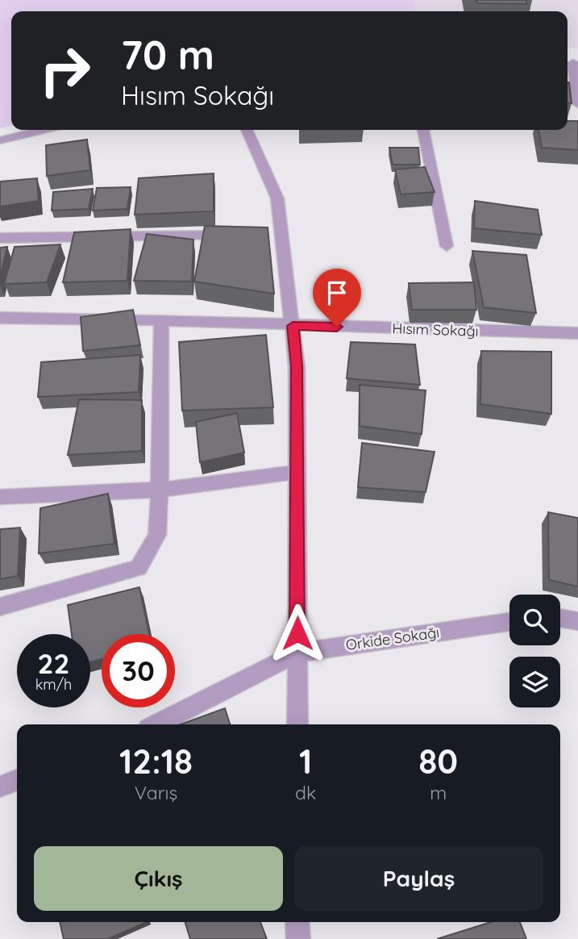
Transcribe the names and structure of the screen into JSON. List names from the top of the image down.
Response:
{
  "streets": {
    "street": ["Hısım Sokağı", "Orkide Sokağı"]
  },
  "page": {
    "turn": ["70 m", "Hısım Sokağı"],
    "speed": "22 km/h",
    "limit": "30",
    "eta": [
      "12:18",
      "Varış",
      "1",
      "dk",
      "80",
      "m"
    ],
    "buttons": ["Çıkış", "Paylaş"]
  }
}
